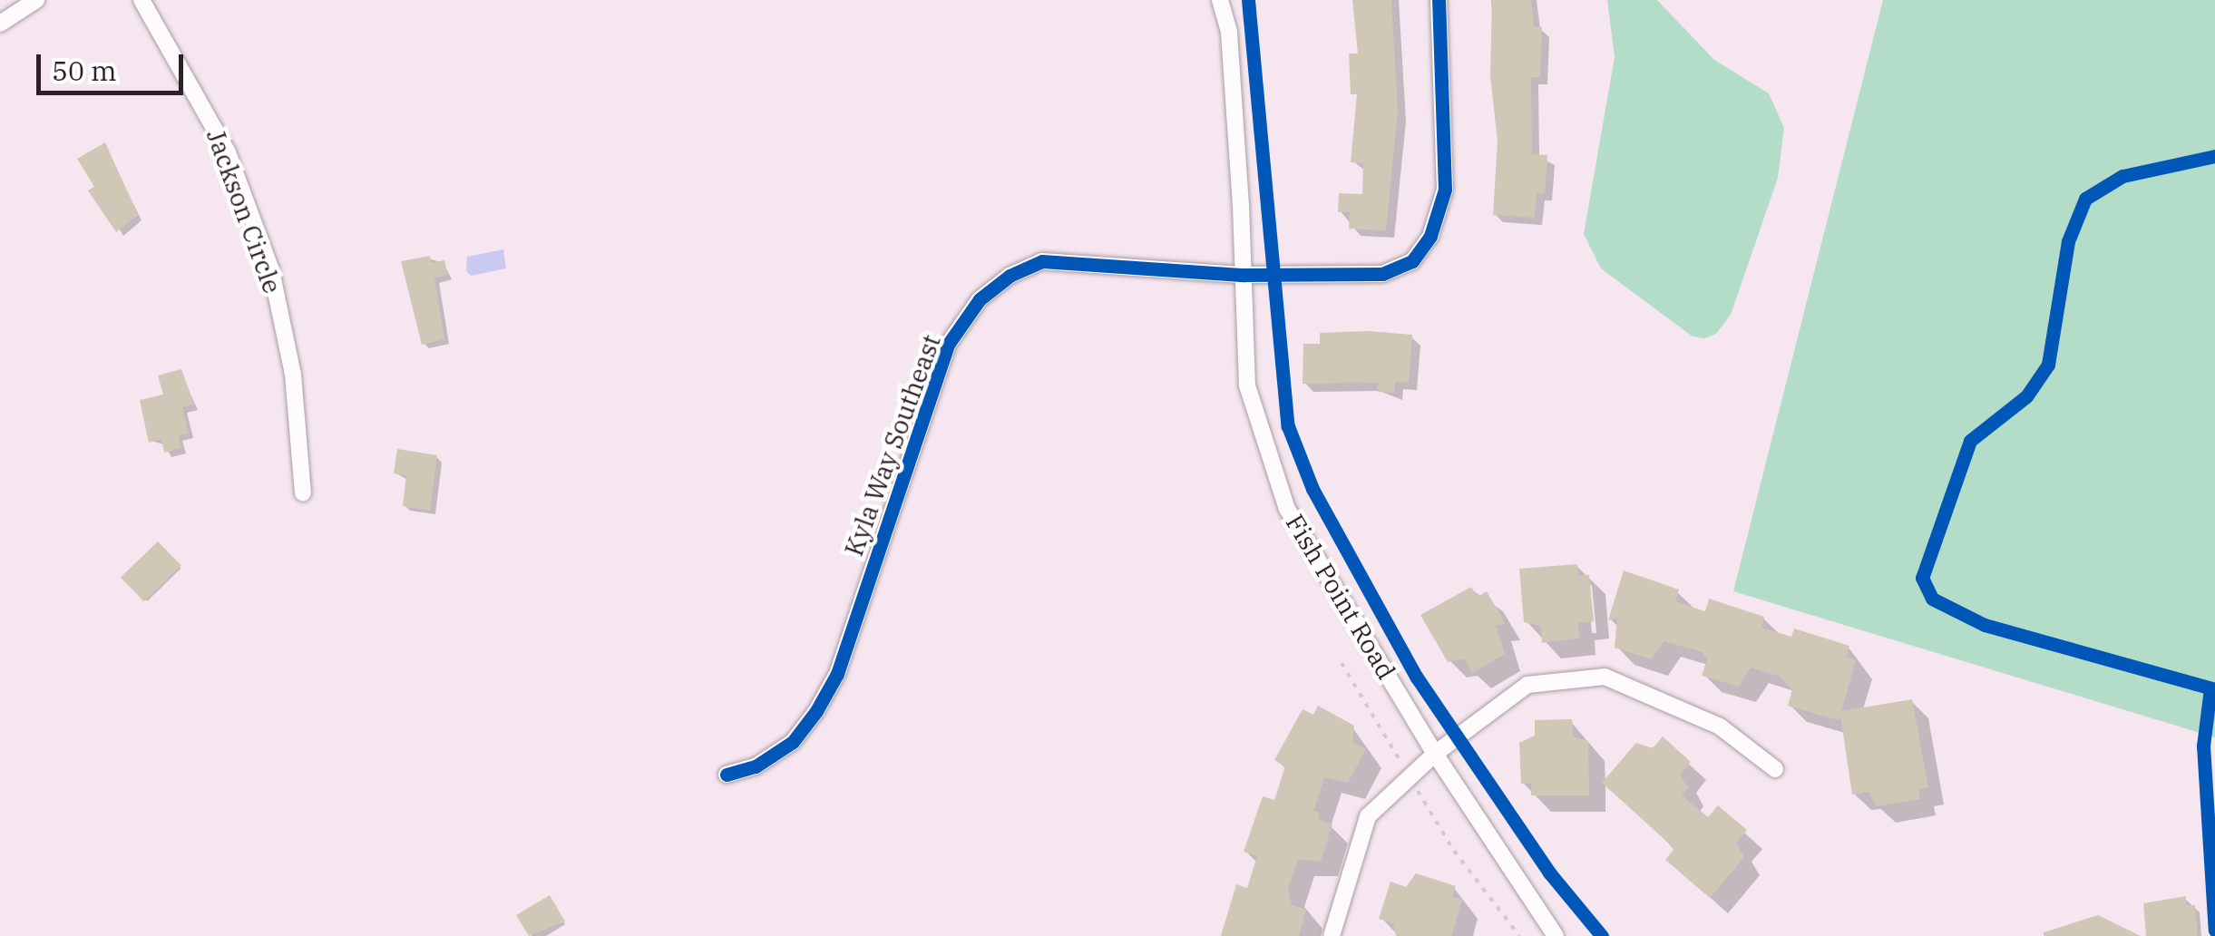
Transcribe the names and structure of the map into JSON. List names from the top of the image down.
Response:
{
  "streets": {
    "street": ["Jackson Circle", "Kyla Way Southeast", "Fish Point Road"]
  },
  "crossings": [
    ["Kyla Way Southeast", "Fish Point Road"]
  ],
  "scale_bar": "50 m"
}
